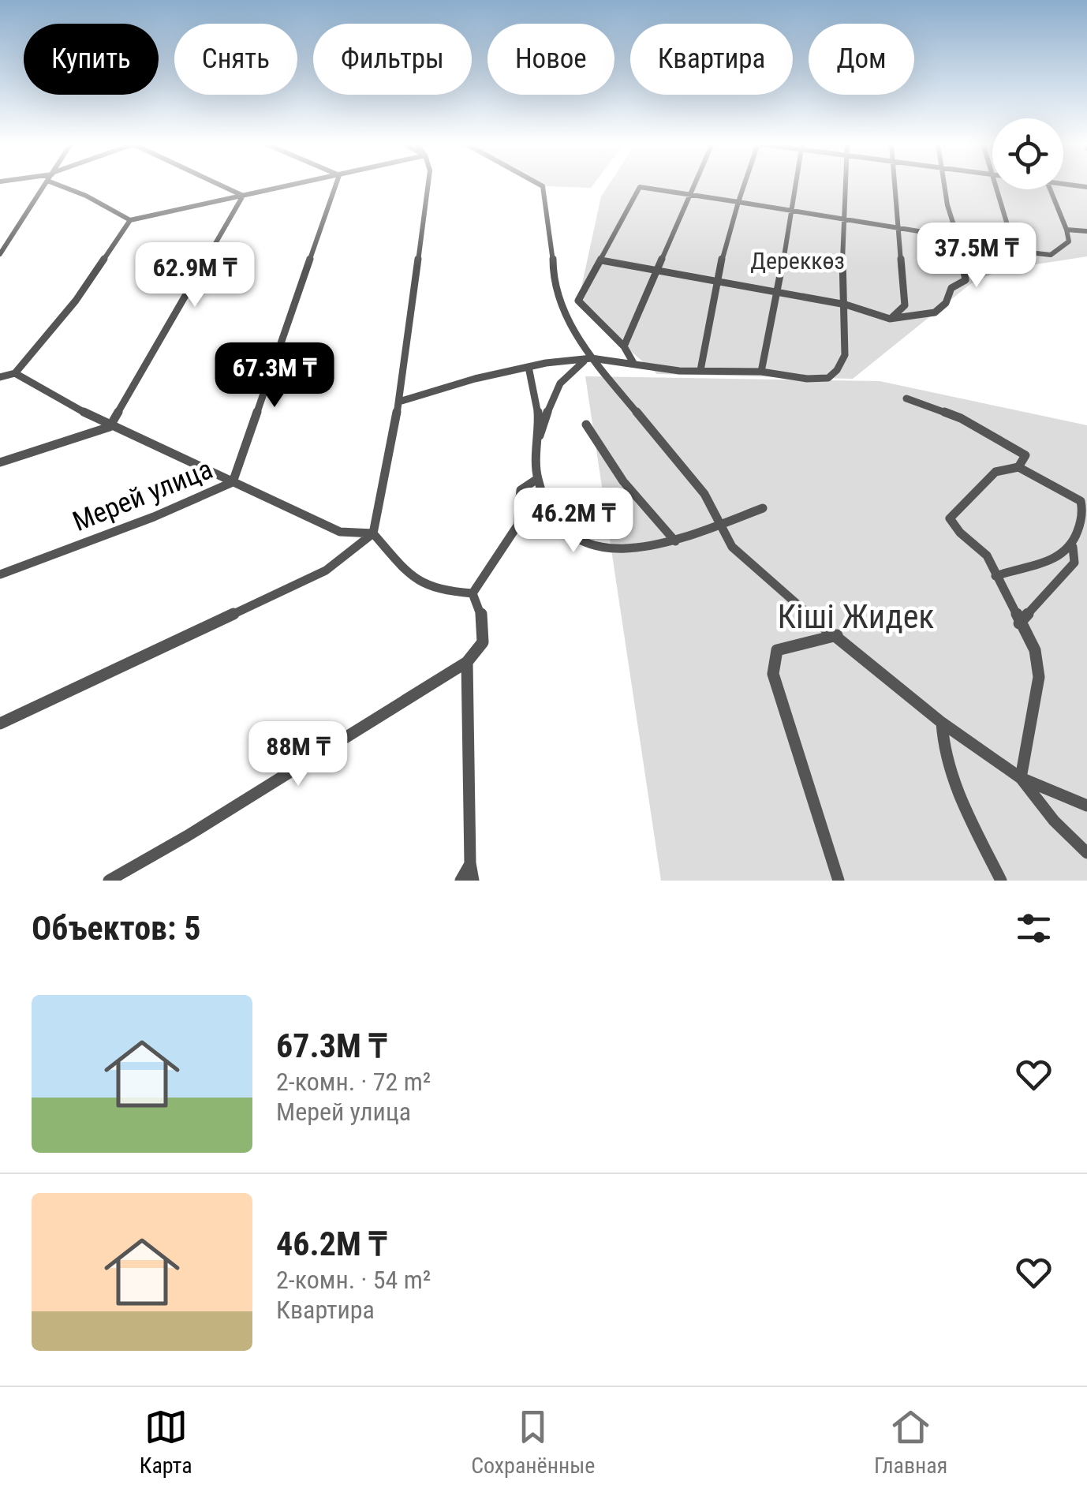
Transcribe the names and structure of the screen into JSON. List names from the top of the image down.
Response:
{
  "streets": {
    "street": ["Мерей улица"]
  },
  "parks": ["Дереккөз", "Кіші Жидек"],
  "page": {
    "chip": [
      "Купить",
      "Снять",
      "Фильтры",
      "Новое",
      "Квартира",
      "Дом"
    ],
    "price": [
      "37.5M ₸",
      "62.9M ₸",
      "67.3M ₸",
      "46.2M ₸",
      "88M ₸"
    ],
    "heading": "Объектов: 5",
    "list": [
      {
        "name": "67.3M ₸",
        "note": "2-комн. · 72 m² · Мерей улица"
      },
      {
        "name": "46.2M ₸",
        "note": "2-комн. · 54 m² · Квартира"
      }
    ],
    "tabs": ["Карта", "Сохранённые", "Главная"]
  }
}
